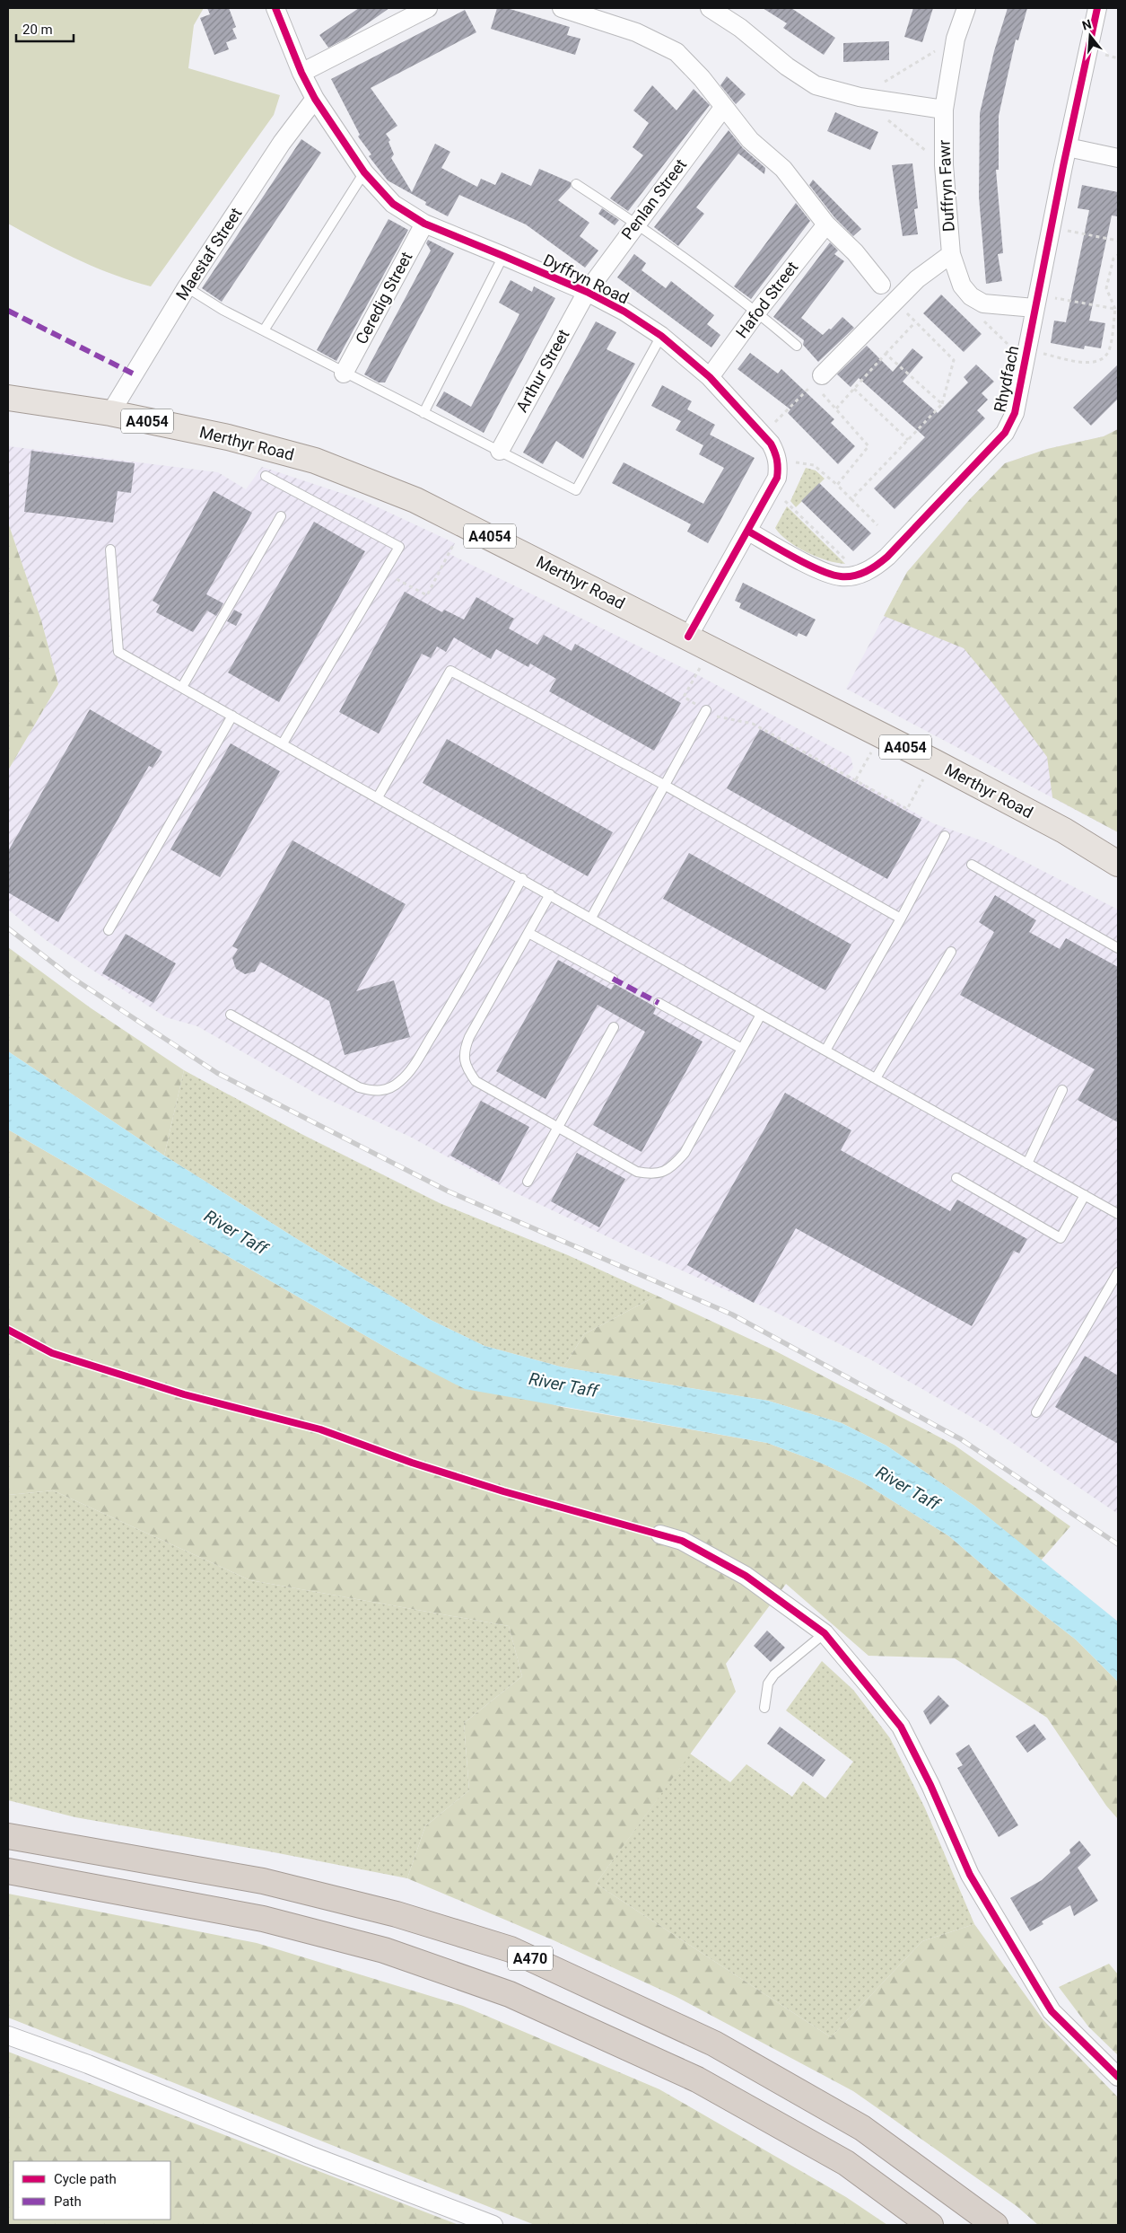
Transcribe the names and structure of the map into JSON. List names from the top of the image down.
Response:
{
  "streets": {
    "highway": ["A470"],
    "main road": ["A4054", "Merthyr Road"],
    "street": [
      "Duffryn Fawr",
      "Penlan Street",
      "Maestaf Street",
      "Dyffryn Road",
      "Ceredig Street",
      "Hafod Street",
      "Arthur Street",
      "Rhydfach"
    ]
  },
  "crossings": [
    ["Duffryn Fawr", "Rhydfach"],
    ["Penlan Street", "Dyffryn Road"],
    ["Penlan Street", "Arthur Street"],
    ["Maestaf Street", "Dyffryn Road"],
    ["Maestaf Street", "Merthyr Road"],
    ["Dyffryn Road", "Ceredig Street"],
    ["Dyffryn Road", "Hafod Street"],
    ["Dyffryn Road", "Arthur Street"]
  ],
  "water": ["River Taff"],
  "legend": ["Cycle path", "Path"],
  "scale_bar": "20 m",
  "north": "top"
}
